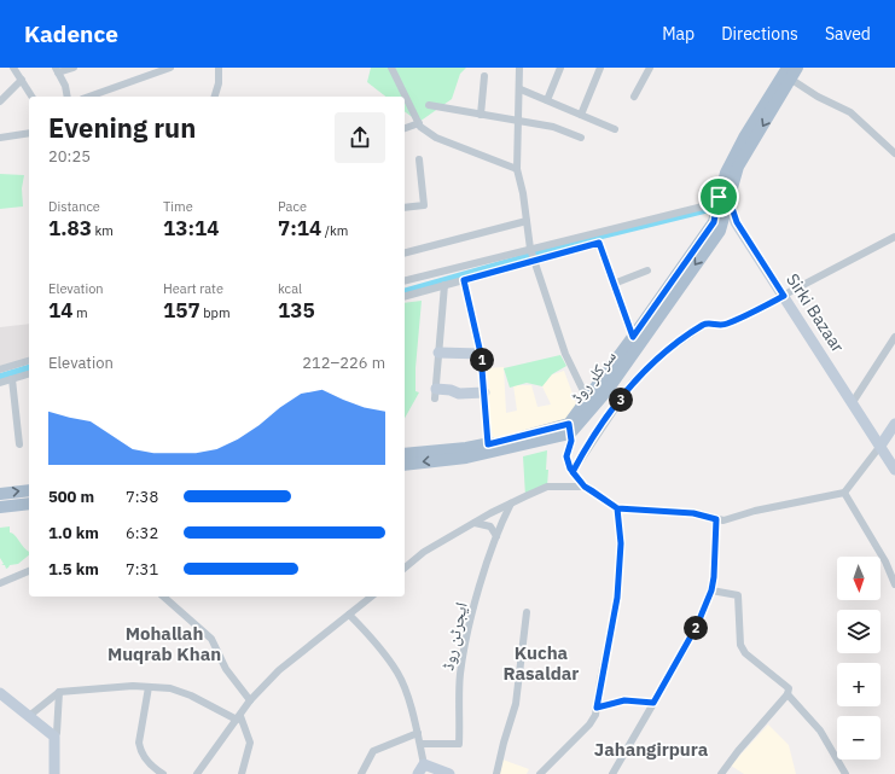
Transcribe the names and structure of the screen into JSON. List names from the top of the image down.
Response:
{
  "streets": {
    "main road": ["Sirki Bazaar", "سرکلر روڈ"],
    "street": ["ایجرٹن روڈ"]
  },
  "crossings": [
    ["Sirki Bazaar", "سرکلر روڈ"]
  ],
  "districts": ["Mohallah Muqrab Khan", "Kucha Rasaldar", "Jahangirpura"],
  "north": "bottom",
  "page": {
    "header": "Kadence",
    "nav": ["Map", "Directions", "Saved"],
    "heading": ["Evening run", "20:25"],
    "stats": [
      ["Distance", "1.83 km"],
      ["Time", "13:14"],
      ["Pace", "7:14 /km"],
      ["Elevation", "14 m"],
      ["Heart rate", "157 bpm"],
      ["kcal", "135"]
    ],
    "chart": ["Elevation", "212–226 m"],
    "pins": ["1", "3", "2"],
    "list": [
      {
        "name": "500 m",
        "note": "7:38"
      },
      {
        "name": "1.0 km",
        "note": "6:32"
      },
      {
        "name": "1.5 km",
        "note": "7:31"
      }
    ],
    "map_buttons": ["+", "−"]
  }
}
